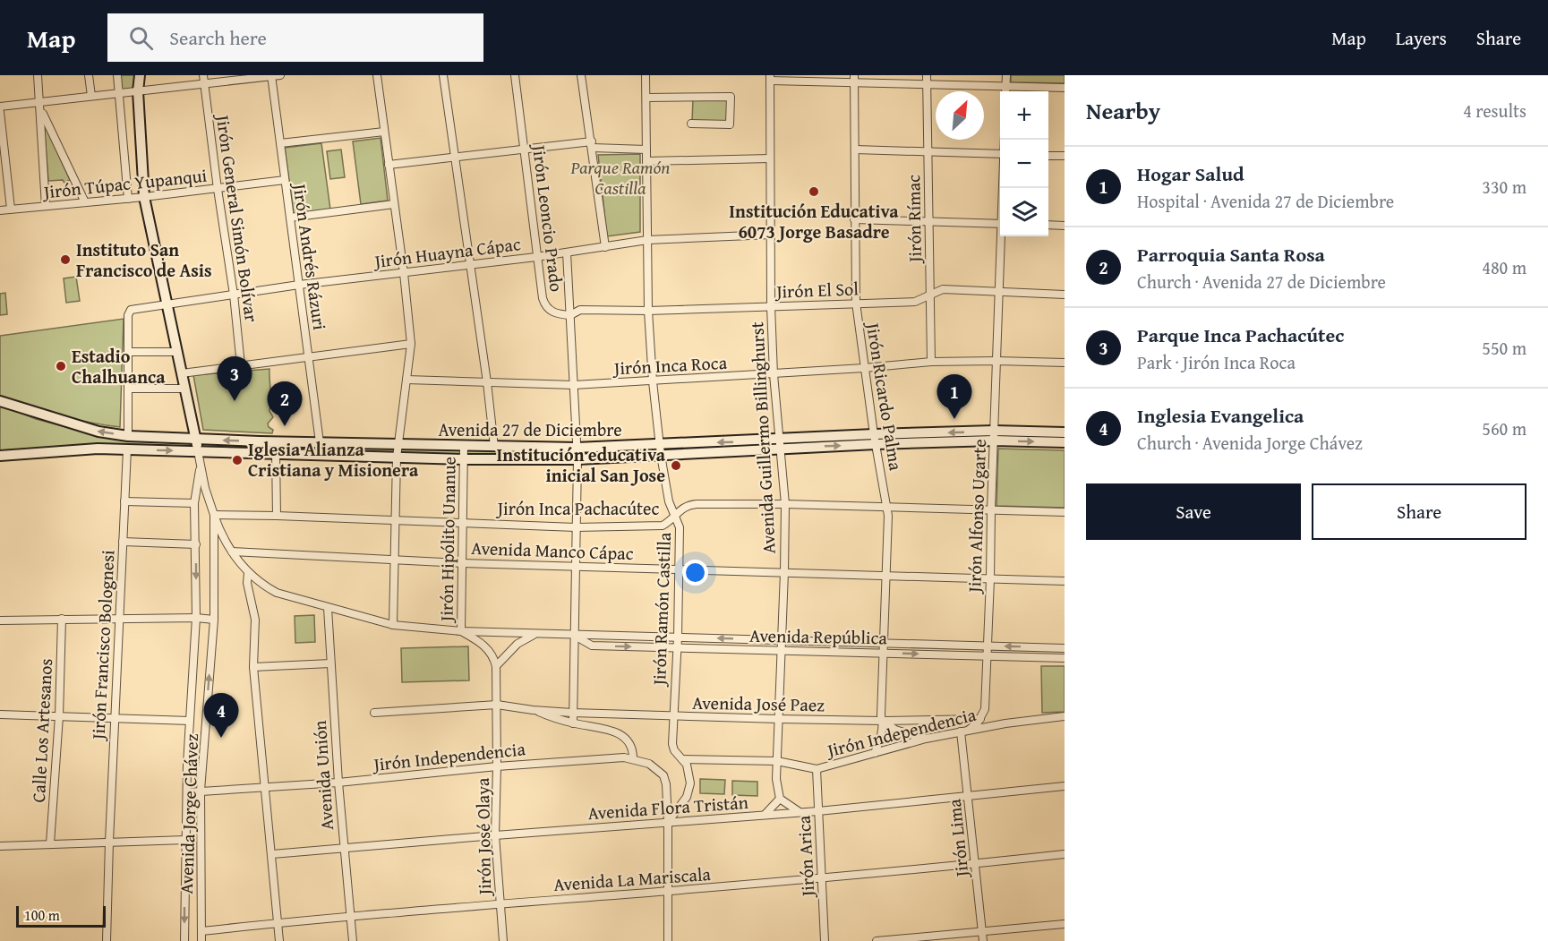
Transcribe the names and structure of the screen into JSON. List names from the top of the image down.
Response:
{
  "streets": {
    "street": [
      "Jirón Túpac Yupanqui",
      "Jirón General Simón Bolívar",
      "Jirón Leoncio Prado",
      "Jirón Rímac",
      "Jirón Huayna Cápac",
      "Jirón Andrés Rázuri",
      "Jirón El Sol",
      "Jirón Inca Roca",
      "Jirón Ricardo Palma",
      "Avenida 27 de Diciembre",
      "Avenida Guillermo Billinghurst",
      "Jirón Inca Pachacútec",
      "Jirón Alfonso Ugarte",
      "Jirón Hipólito Unanue",
      "Avenida Manco Cápac",
      "Jirón Ramón Castilla",
      "Avenida República",
      "Jirón Francisco Bolognesi",
      "Avenida José Paez",
      "Calle Los Artesanos",
      "Jirón Independencia",
      "Avenida Unión",
      "Avenida Flora Tristán",
      "Avenida Jorge Chávez",
      "Jirón José Olaya",
      "Jirón Lima",
      "Jirón Arica",
      "Avenida La Mariscala"
    ]
  },
  "crossings": [
    ["Jirón Túpac Yupanqui", "Jirón General Simón Bolívar"],
    ["Jirón Túpac Yupanqui", "Jirón Andrés Rázuri"],
    ["Jirón General Simón Bolívar", "Jirón Huayna Cápac"],
    ["Jirón Leoncio Prado", "Jirón Huayna Cápac"],
    ["Jirón Leoncio Prado", "Jirón El Sol"],
    ["Jirón Leoncio Prado", "Jirón Inca Roca"],
    ["Jirón Leoncio Prado", "Avenida 27 de Diciembre"],
    ["Jirón Leoncio Prado", "Jirón Inca Pachacútec"],
    ["Jirón Leoncio Prado", "Avenida Manco Cápac"],
    ["Jirón Leoncio Prado", "Avenida República"],
    ["Jirón Leoncio Prado", "Avenida José Paez"],
    ["Jirón Rímac", "Jirón El Sol"],
    ["Jirón Rímac", "Jirón Inca Roca"],
    ["Jirón Huayna Cápac", "Jirón Andrés Rázuri"],
    ["Jirón Huayna Cápac", "Avenida Guillermo Billinghurst"],
    ["Jirón Huayna Cápac", "Jirón Ramón Castilla"],
    ["Jirón Andrés Rázuri", "Avenida 27 de Diciembre"],
    ["Jirón El Sol", "Jirón Ricardo Palma"],
    ["Jirón El Sol", "Avenida Guillermo Billinghurst"],
    ["Jirón El Sol", "Jirón Alfonso Ugarte"],
    ["Jirón El Sol", "Jirón Ramón Castilla"],
    ["Jirón Inca Roca", "Jirón Ricardo Palma"],
    ["Jirón Inca Roca", "Avenida Guillermo Billinghurst"],
    ["Jirón Inca Roca", "Jirón Alfonso Ugarte"],
    ["Jirón Inca Roca", "Jirón Ramón Castilla"],
    ["Jirón Ricardo Palma", "Avenida 27 de Diciembre"],
    ["Jirón Ricardo Palma", "Jirón Inca Pachacútec"],
    ["Jirón Ricardo Palma", "Avenida Manco Cápac"],
    ["Jirón Ricardo Palma", "Avenida República"],
    ["Jirón Ricardo Palma", "Avenida José Paez"],
    ["Jirón Ricardo Palma", "Jirón Independencia"],
    ["Avenida 27 de Diciembre", "Avenida Guillermo Billinghurst"],
    ["Avenida 27 de Diciembre", "Jirón Alfonso Ugarte"],
    ["Avenida 27 de Diciembre", "Jirón Hipólito Unanue"],
    ["Avenida 27 de Diciembre", "Jirón Ramón Castilla"],
    ["Avenida 27 de Diciembre", "Jirón Francisco Bolognesi"],
    ["Avenida 27 de Diciembre", "Avenida Jorge Chávez"],
    ["Avenida Guillermo Billinghurst", "Jirón Inca Pachacútec"],
    ["Avenida Guillermo Billinghurst", "Avenida Manco Cápac"],
    ["Avenida Guillermo Billinghurst", "Avenida República"],
    ["Avenida Guillermo Billinghurst", "Avenida José Paez"],
    ["Avenida Guillermo Billinghurst", "Jirón Independencia"],
    ["Jirón Inca Pachacútec", "Jirón Alfonso Ugarte"],
    ["Jirón Inca Pachacútec", "Jirón Hipólito Unanue"],
    ["Jirón Inca Pachacútec", "Jirón Ramón Castilla"],
    ["Jirón Inca Pachacútec", "Avenida República"],
    ["Jirón Inca Pachacútec", "Avenida Jorge Chávez"],
    ["Jirón Alfonso Ugarte", "Avenida Manco Cápac"],
    ["Jirón Alfonso Ugarte", "Avenida República"],
    ["Jirón Alfonso Ugarte", "Avenida José Paez"],
    ["Jirón Hipólito Unanue", "Avenida Manco Cápac"],
    ["Jirón Hipólito Unanue", "Avenida República"],
    ["Avenida Manco Cápac", "Jirón Ramón Castilla"],
    ["Avenida Manco Cápac", "Avenida República"],
    ["Jirón Ramón Castilla", "Avenida República"],
    ["Jirón Ramón Castilla", "Avenida José Paez"],
    ["Jirón Ramón Castilla", "Jirón Independencia"],
    ["Jirón Ramón Castilla", "Avenida Flora Tristán"],
    ["Avenida República", "Avenida Unión"],
    ["Avenida República", "Avenida Jorge Chávez"],
    ["Avenida José Paez", "Jirón José Olaya"],
    ["Jirón Independencia", "Avenida Unión"],
    ["Jirón Independencia", "Avenida Flora Tristán"],
    ["Jirón Independencia", "Avenida Jorge Chávez"],
    ["Jirón Independencia", "Jirón José Olaya"],
    ["Jirón Independencia", "Jirón Lima"],
    ["Jirón Independencia", "Jirón Arica"],
    ["Avenida Unión", "Avenida Flora Tristán"],
    ["Avenida Unión", "Avenida La Mariscala"],
    ["Avenida Flora Tristán", "Jirón José Olaya"],
    ["Avenida Flora Tristán", "Jirón Lima"],
    ["Avenida Flora Tristán", "Jirón Arica"],
    ["Avenida Jorge Chávez", "Avenida La Mariscala"],
    ["Jirón José Olaya", "Avenida La Mariscala"],
    ["Jirón Lima", "Avenida La Mariscala"],
    ["Jirón Arica", "Avenida La Mariscala"]
  ],
  "parks": ["Parque Ramón Castilla"],
  "places": [
    "Institución Educativa 6073 Jorge Basadre",
    "Instituto San Francisco de Asis",
    "Estadio Chalhuanca",
    "Iglesia Alianza Cristiana y Misionera",
    "Institución educativa inicial San Jose"
  ],
  "scale_bar": "100 m",
  "north": "top right",
  "page": {
    "header": "Map",
    "search": "Search here",
    "nav": ["Map", "Layers", "Share"],
    "heading": ["Nearby", "4 results"],
    "map_buttons": ["+", "−"],
    "list": [
      {
        "mark": "1",
        "name": "Hogar Salud",
        "note": "Hospital · Avenida 27 de Diciembre",
        "value": "330 m"
      },
      {
        "mark": "2",
        "name": "Parroquia Santa Rosa",
        "note": "Church · Avenida 27 de Diciembre",
        "value": "480 m"
      },
      {
        "mark": "3",
        "name": "Parque Inca Pachacútec",
        "note": "Park · Jirón Inca Roca",
        "value": "550 m"
      },
      {
        "mark": "4",
        "name": "Inglesia Evangelica",
        "note": "Church · Avenida Jorge Chávez",
        "value": "560 m"
      }
    ],
    "pins": [
      "3",
      "1",
      "2",
      "4"
    ],
    "buttons": ["Save", "Share"],
    "scale": "100 m"
  }
}
